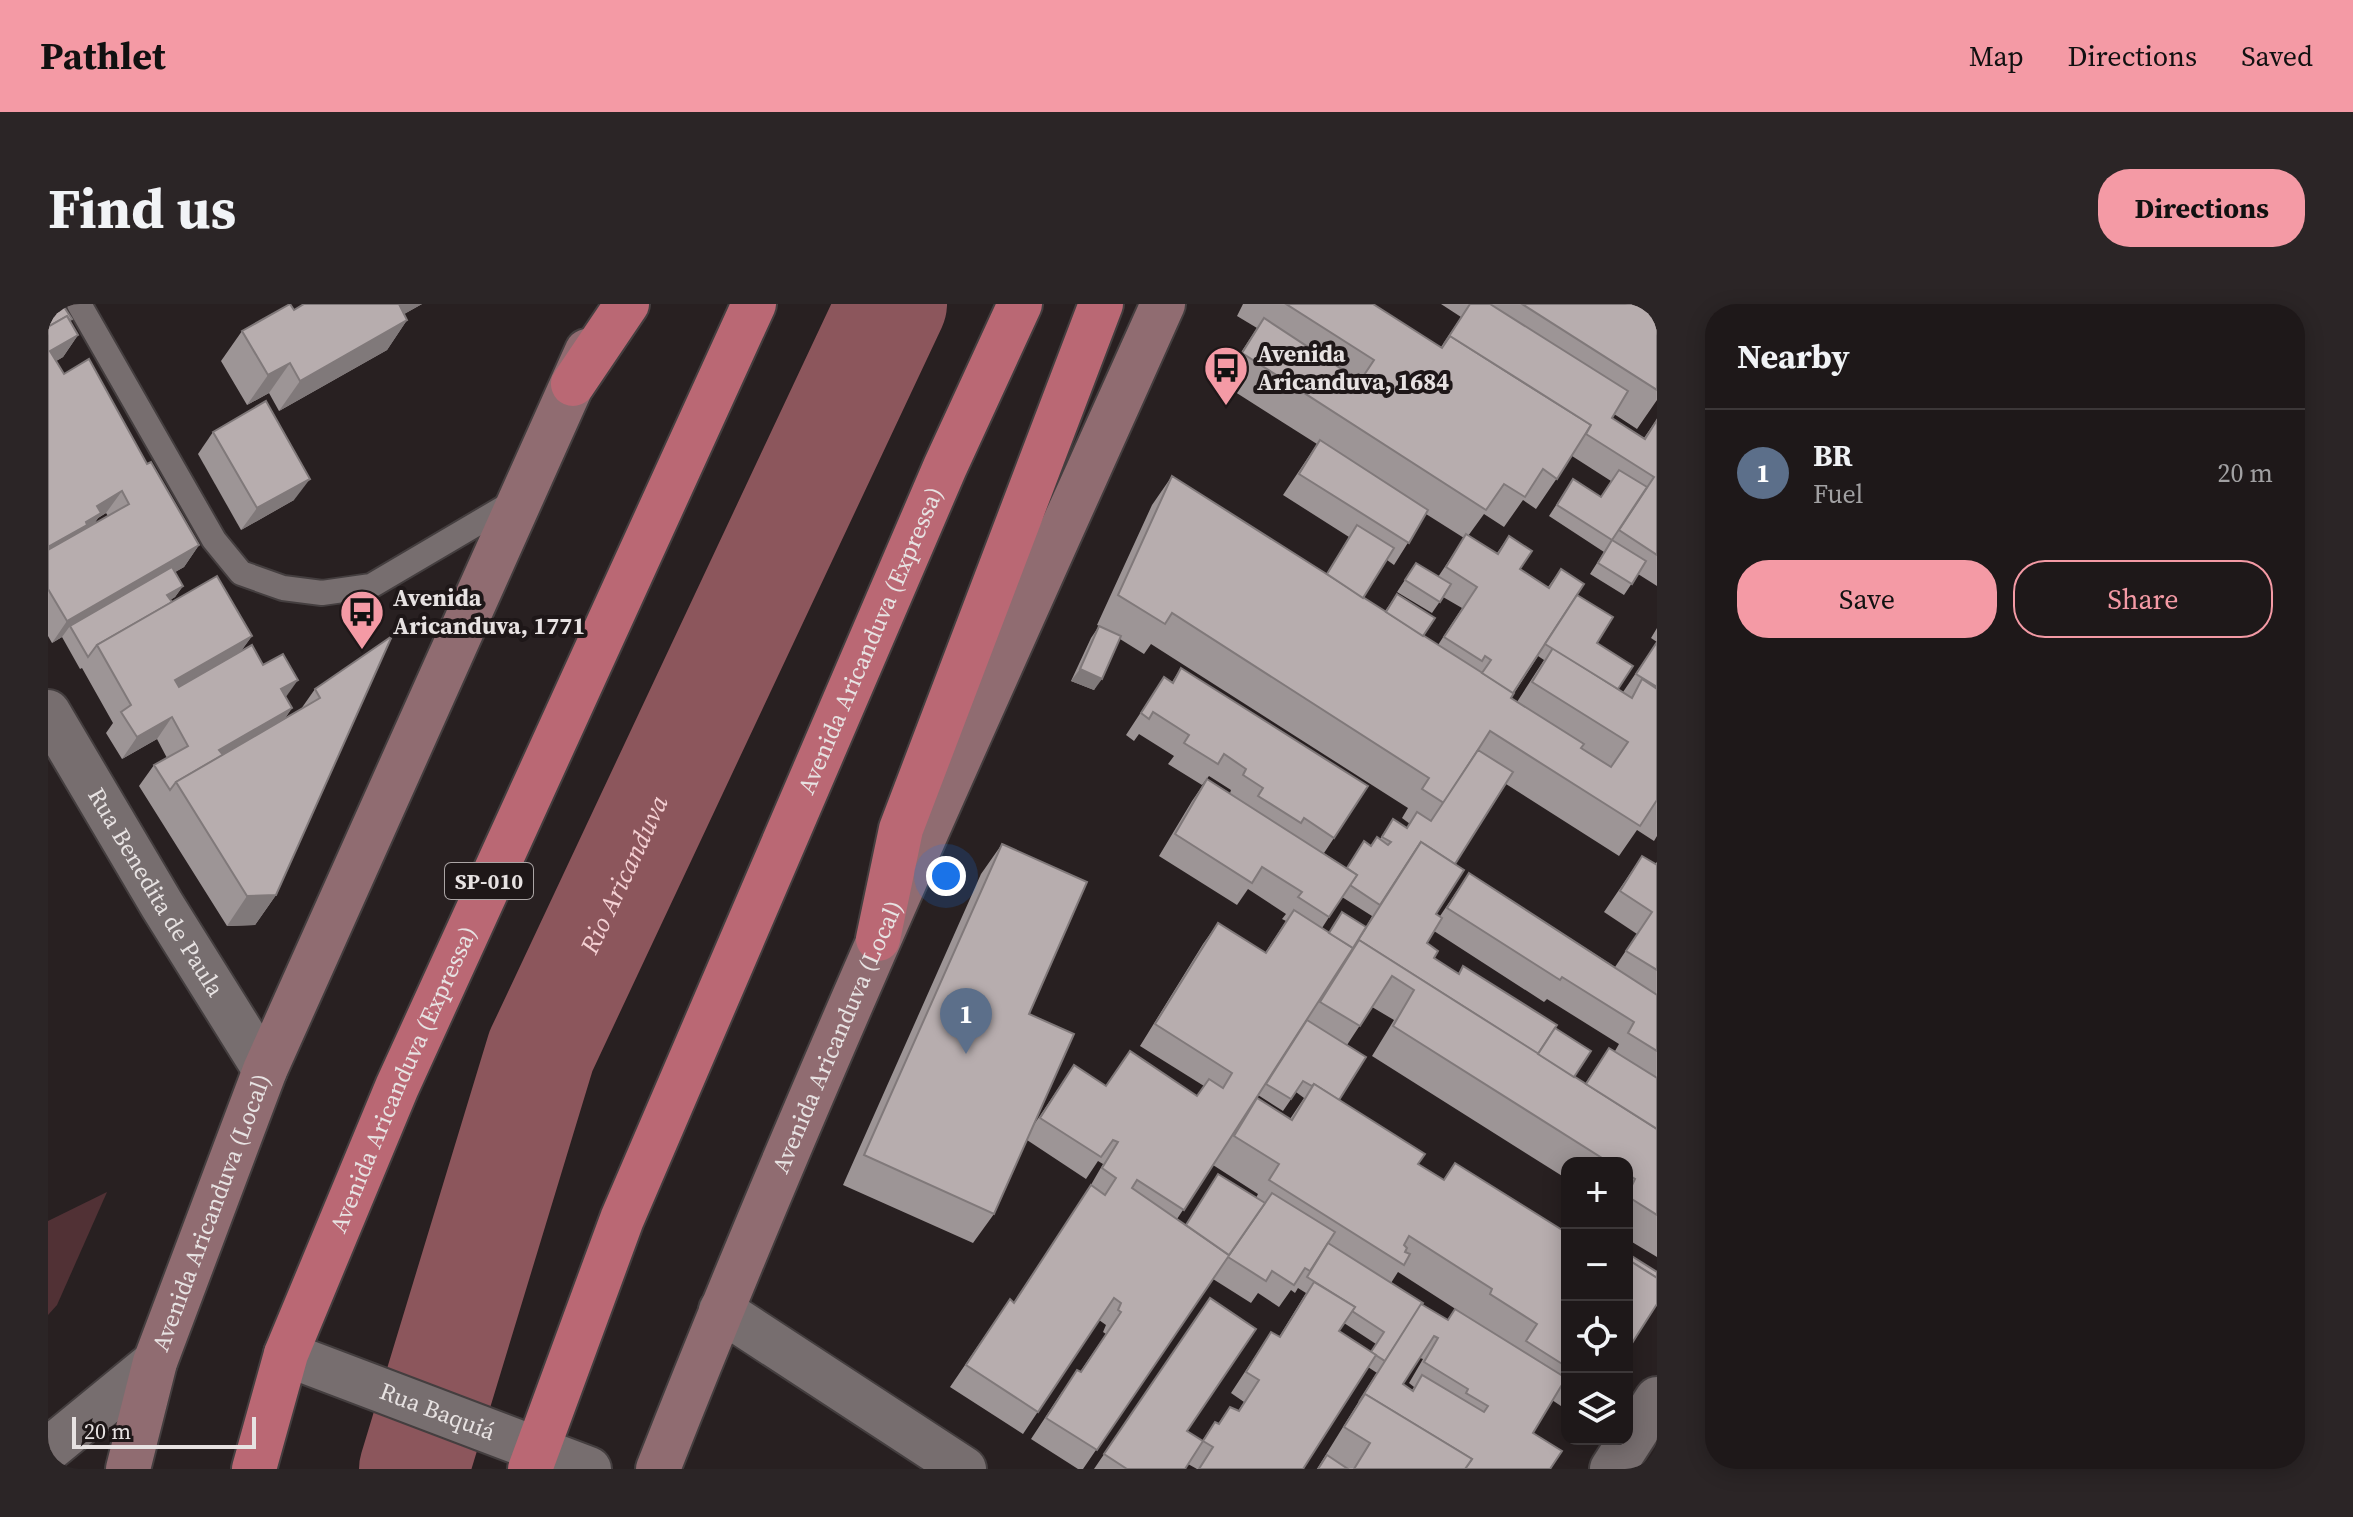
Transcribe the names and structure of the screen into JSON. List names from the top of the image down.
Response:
{
  "streets": {
    "highway": ["Avenida Aricanduva (Expressa)", "SP-010"],
    "main road": ["Avenida Aricanduva (Local)"],
    "street": ["Rua Benedita de Paula", "Rua Baquiá"]
  },
  "crossings": [
    ["Avenida Aricanduva (Expressa)", "Rua Baquiá"],
    ["Rua Benedita de Paula", "Avenida Aricanduva (Local)"]
  ],
  "water": ["Rio Aricanduva"],
  "places": {
    "bus stop": ["Avenida Aricanduva, 1684", "Avenida Aricanduva, 1771"]
  },
  "scale_bar": "20 m",
  "page": {
    "header": "Pathlet",
    "nav": ["Map", "Directions", "Saved"],
    "buttons": [
      "Directions",
      ["Save", "Share"]
    ],
    "title": "Find us",
    "heading": "Nearby",
    "list": [
      {
        "mark": "1",
        "name": "BR",
        "note": "Fuel",
        "value": "20 m"
      }
    ],
    "pins": "1",
    "map_buttons": ["+", "−"],
    "scale": "20 m"
  }
}
